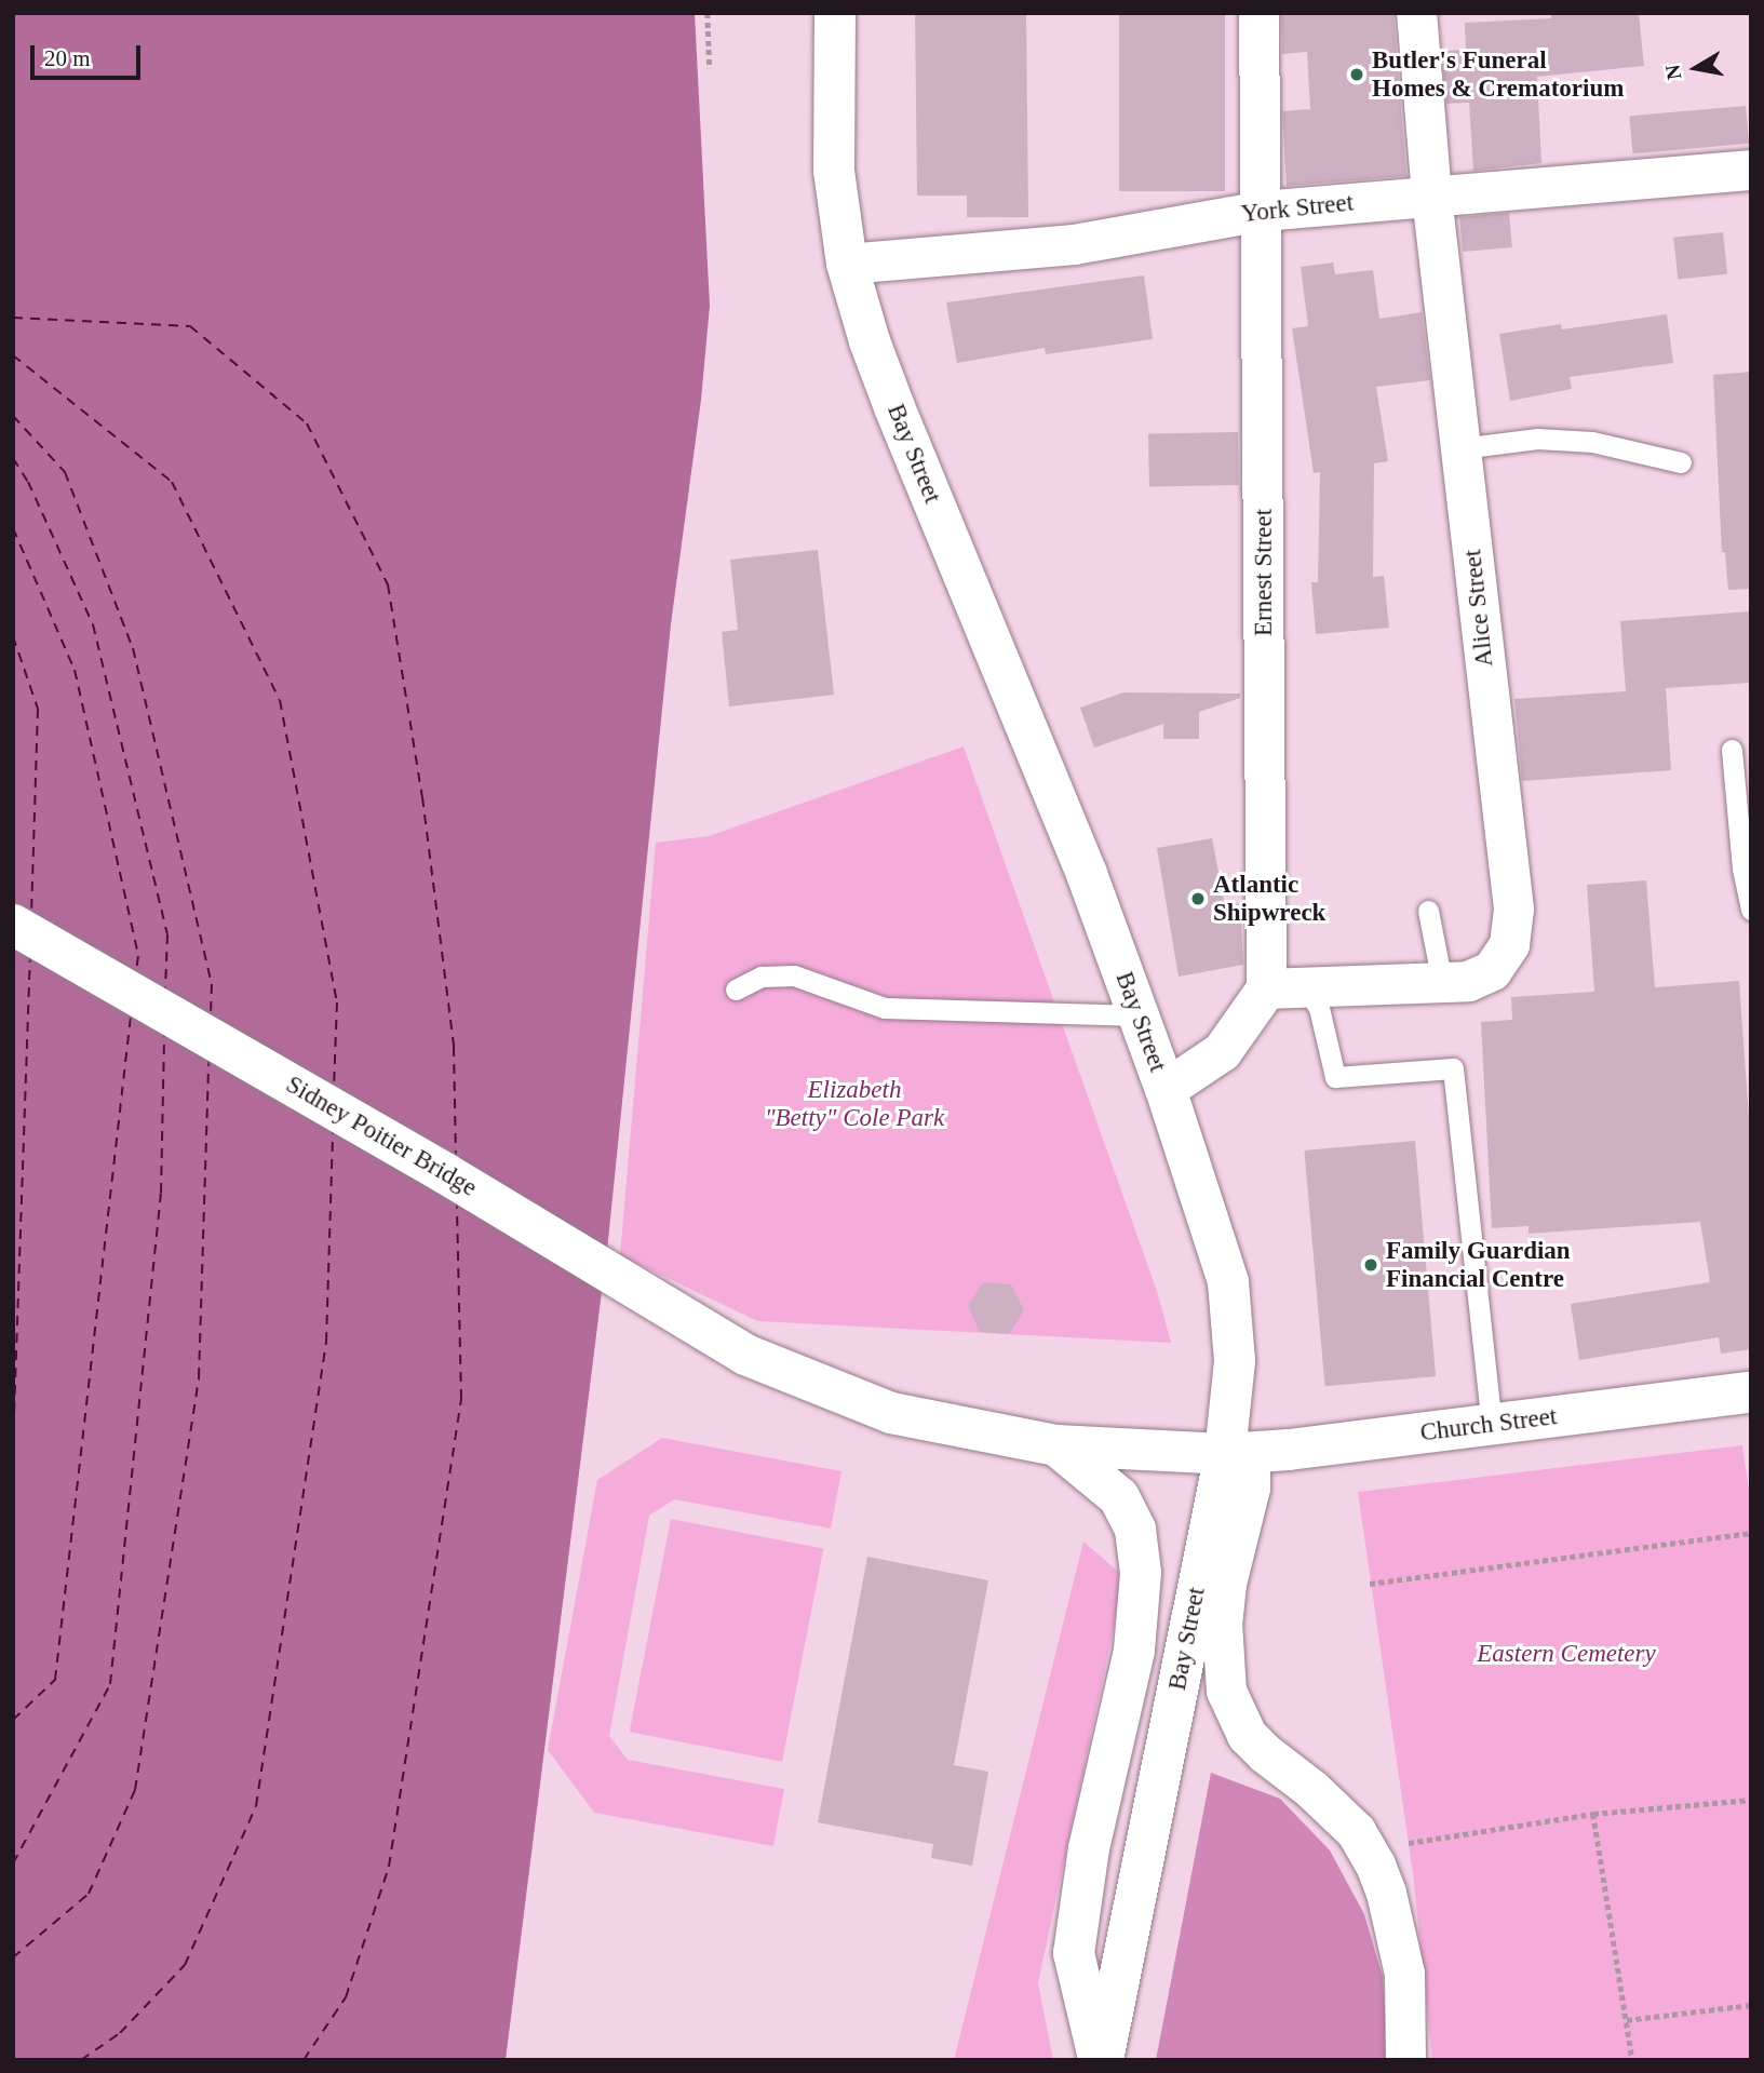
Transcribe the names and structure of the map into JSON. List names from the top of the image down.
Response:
{
  "streets": {
    "main road": ["Bay Street", "Sidney Poitier Bridge", "Church Street"],
    "street": ["York Street", "Ernest Street", "Alice Street"]
  },
  "crossings": [
    ["York Street", "Bay Street"],
    ["York Street", "Ernest Street"],
    ["York Street", "Alice Street"],
    ["Bay Street", "Church Street"],
    ["Ernest Street", "Alice Street"],
    ["Sidney Poitier Bridge", "Church Street"]
  ],
  "parks": ["Elizabeth \"Betty\" Cole Park", "Eastern Cemetery"],
  "places": ["Butler's Funeral Homes & Crematorium", "Atlantic Shipwreck", "Family Guardian Financial Centre"],
  "scale_bar": "20 m",
  "north": "left"
}
